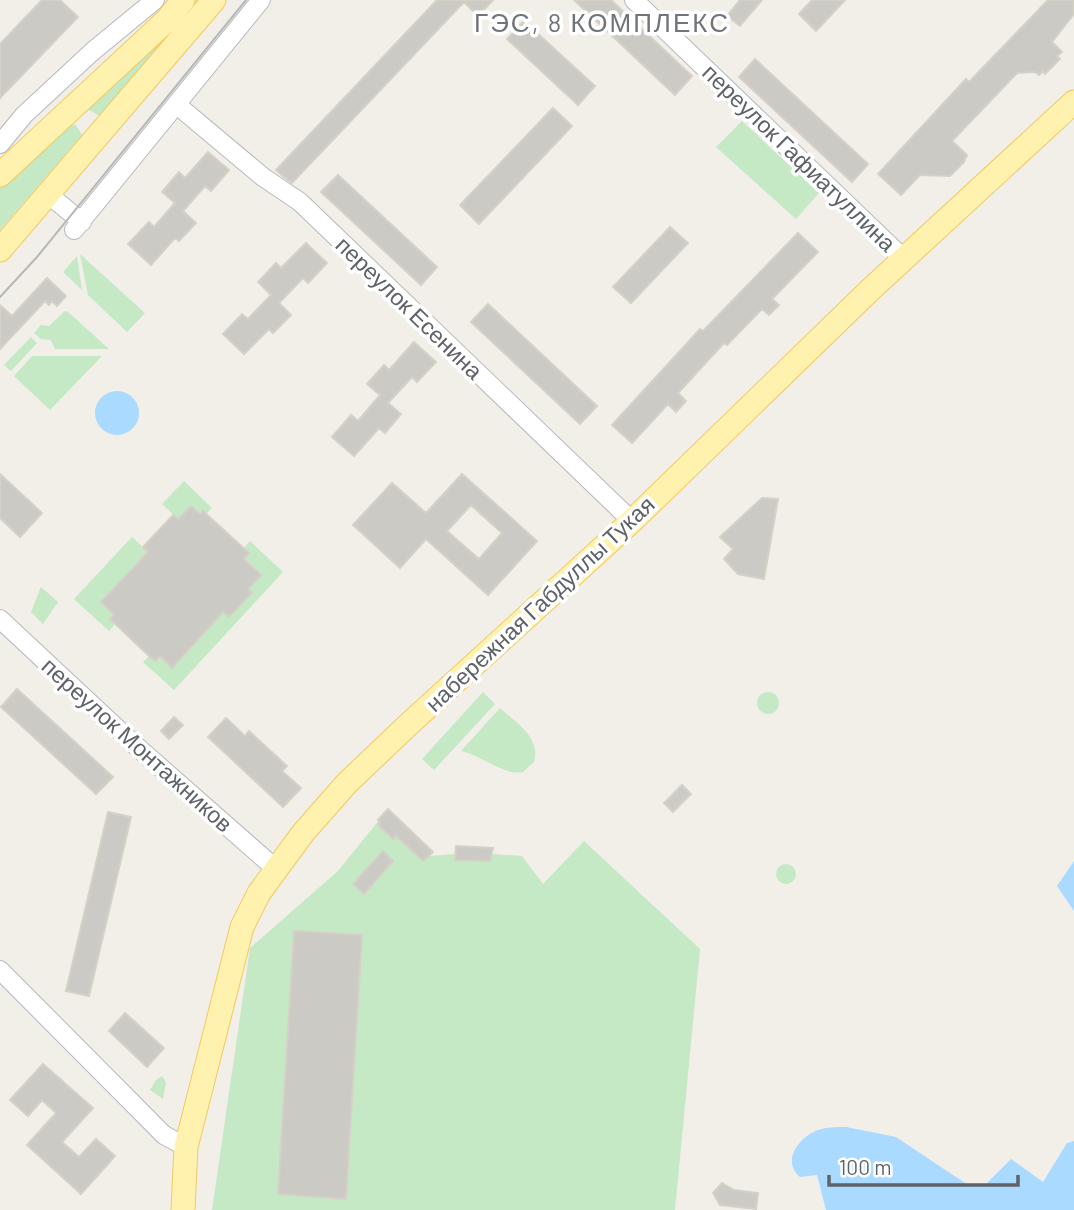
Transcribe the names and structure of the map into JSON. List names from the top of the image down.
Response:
{
  "streets": {
    "main road": ["набережная Габдуллы Тукая"],
    "street": ["переулок Гафиатуллина", "переулок Есенина", "переулок Монтажников"]
  },
  "crossings": [
    ["переулок Гафиатуллина", "набережная Габдуллы Тукая"],
    ["переулок Есенина", "набережная Габдуллы Тукая"],
    ["набережная Габдуллы Тукая", "переулок Монтажников"]
  ],
  "districts": ["ГЭС, 8 КОМПЛЕКС"],
  "scale_bar": "100 m"
}
